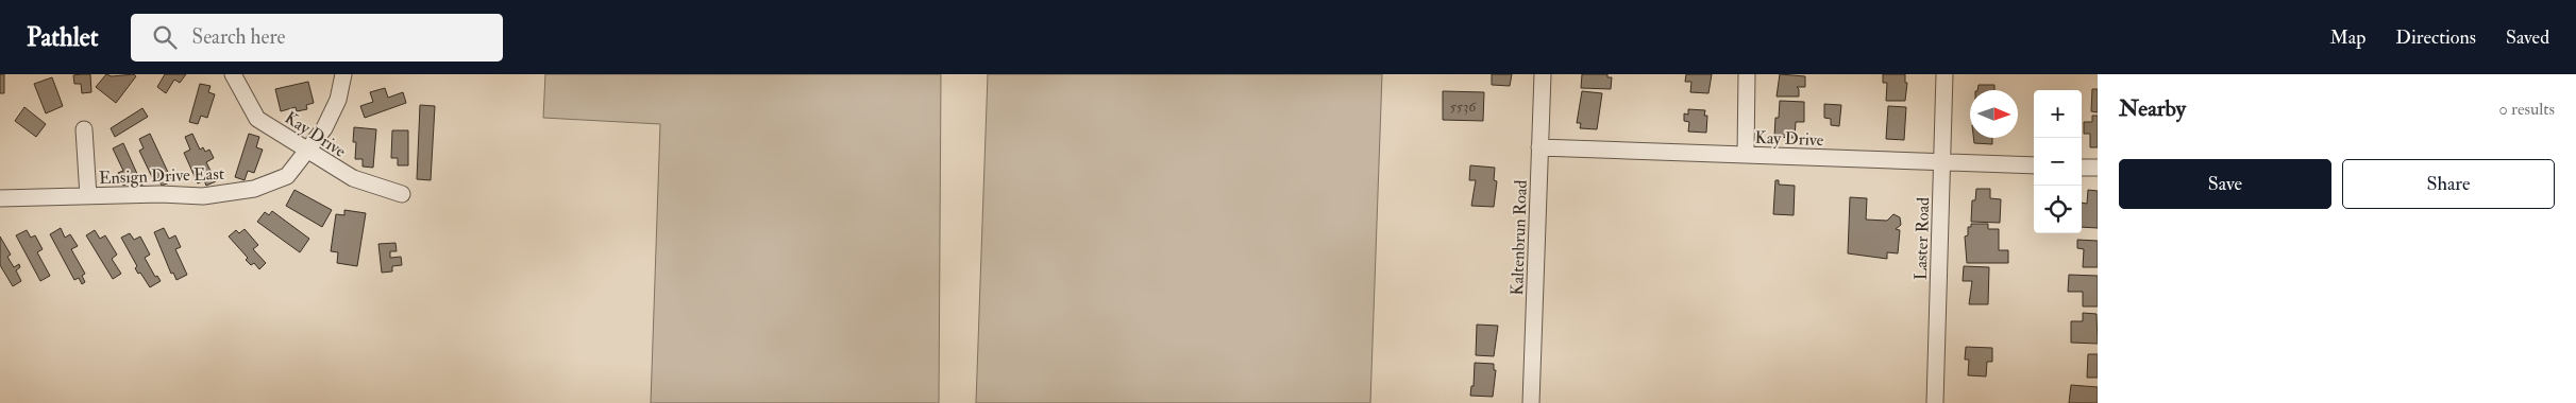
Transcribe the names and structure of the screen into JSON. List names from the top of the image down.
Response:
{
  "streets": {
    "street": [
      "Kay Drive",
      "Ensign Drive East",
      "Kaltenbrun Road",
      "Laster Road"
    ]
  },
  "crossings": [
    ["Kay Drive", "Ensign Drive East"],
    ["Kay Drive", "Kaltenbrun Road"],
    ["Kay Drive", "Laster Road"]
  ],
  "house_numbers": ["5536"],
  "north": "right",
  "page": {
    "header": "Pathlet",
    "search": "Search here",
    "nav": ["Map", "Directions", "Saved"],
    "heading": ["Nearby", "0 results"],
    "map_buttons": ["+", "−"],
    "buttons": ["Save", "Share"]
  }
}
